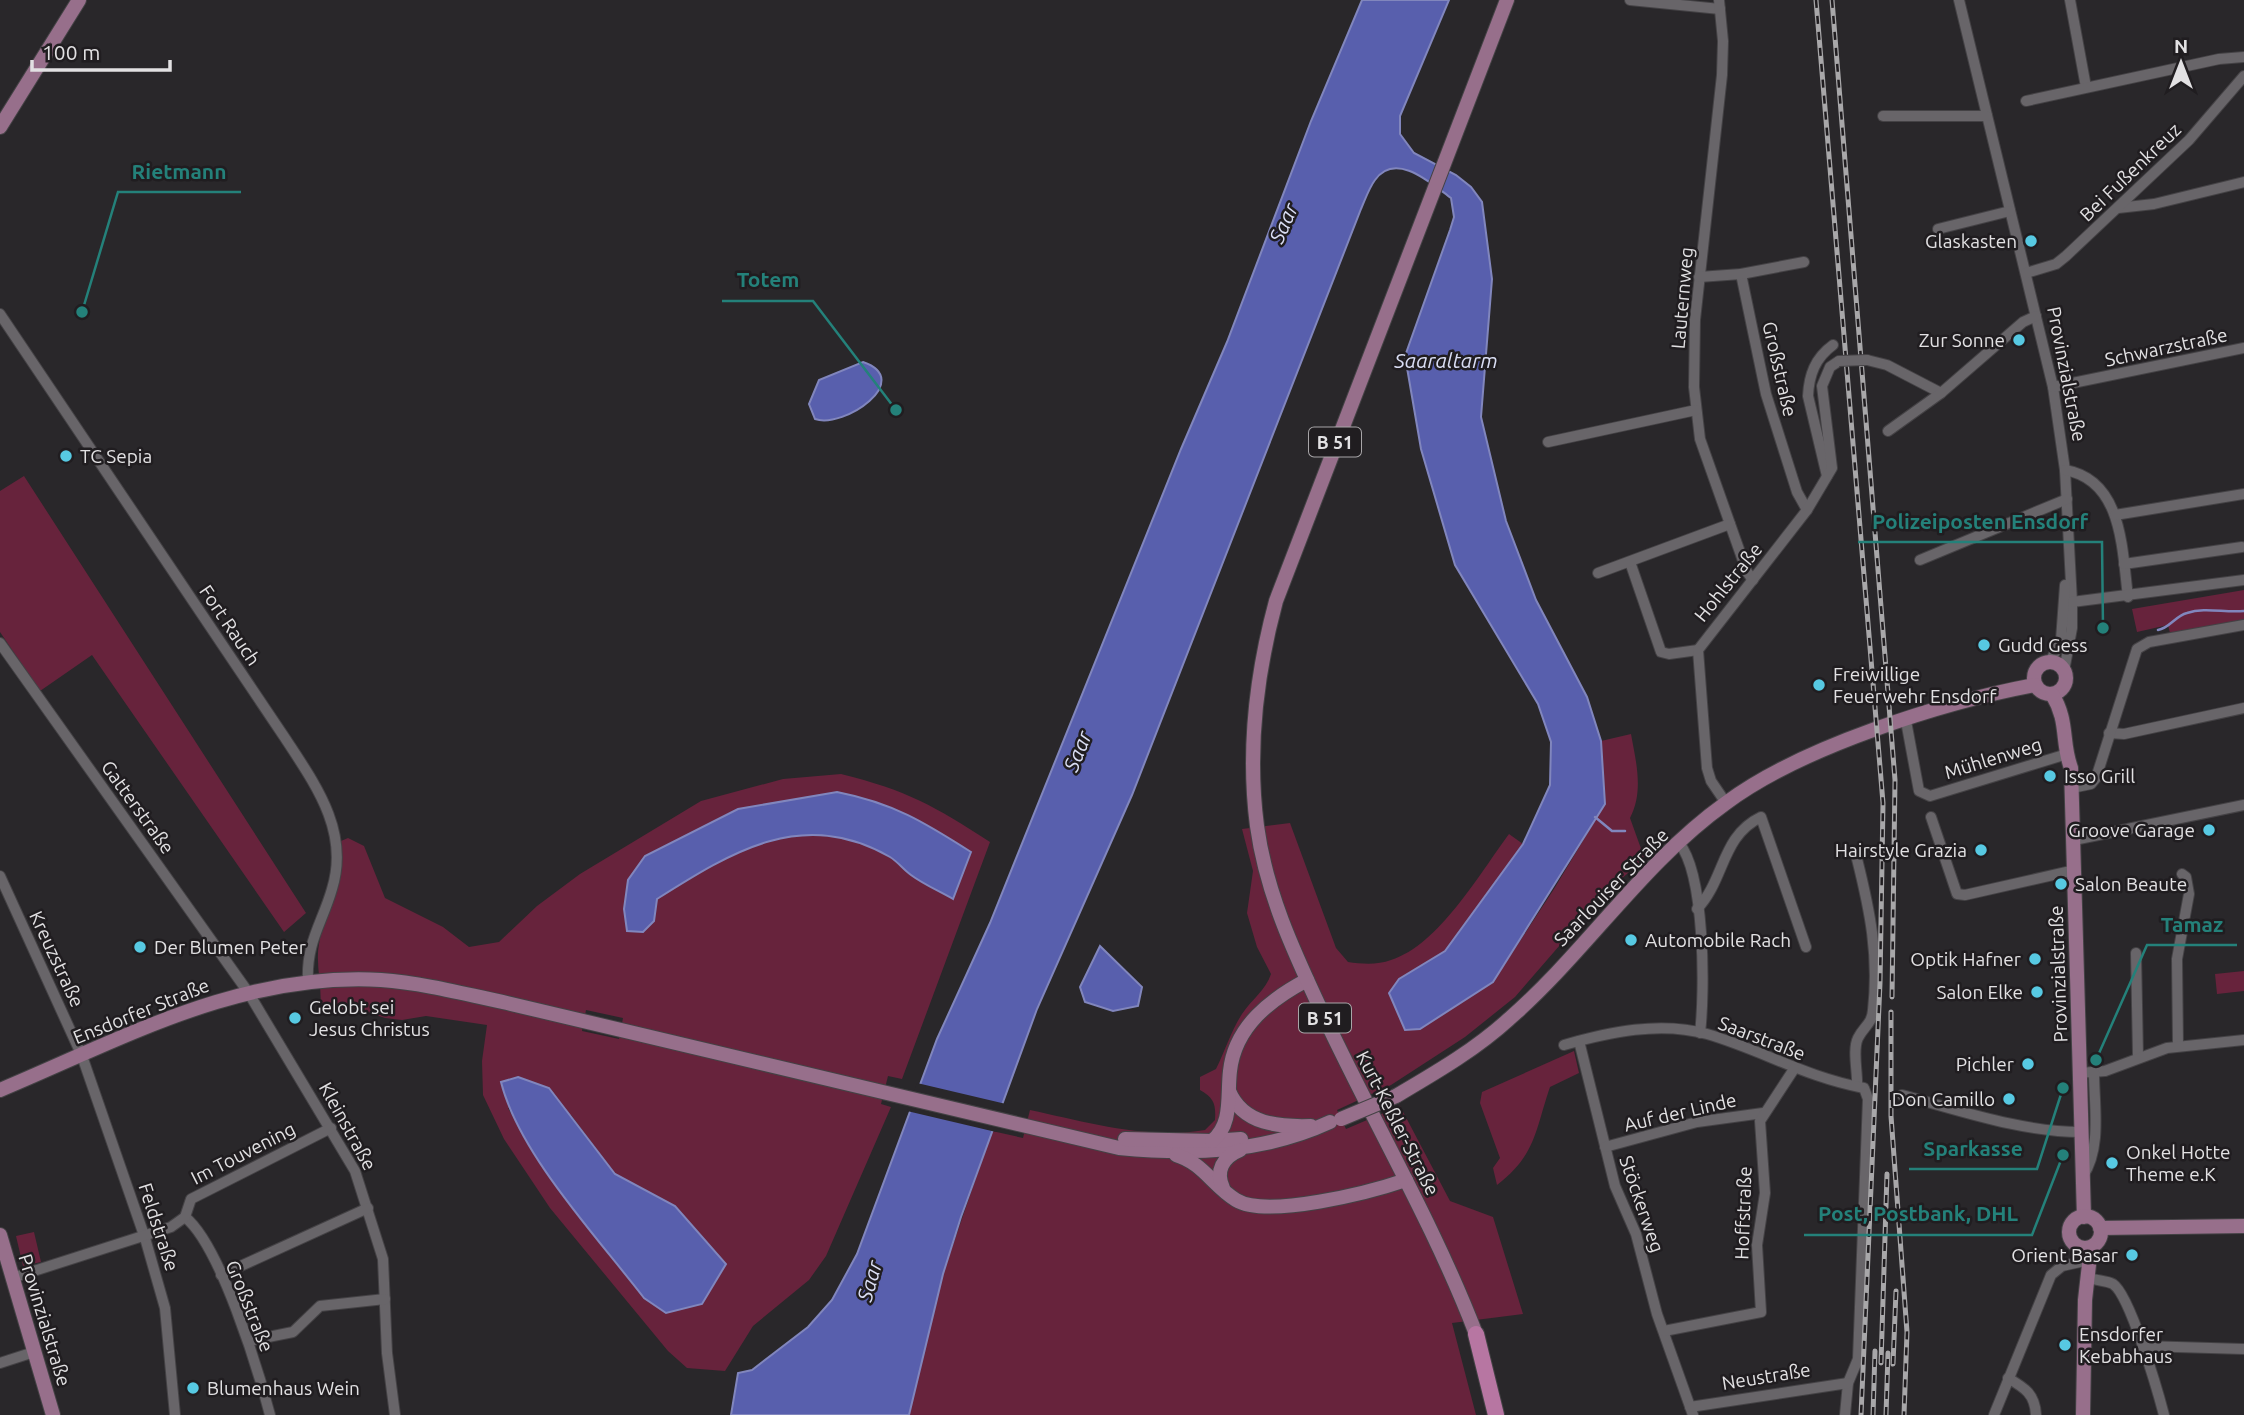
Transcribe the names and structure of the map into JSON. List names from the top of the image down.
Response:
{
  "streets": {
    "highway": ["B 51"],
    "main road": [
      "Provinzialstraße",
      "Saarlouiser Straße",
      "Ensdorfer Straße",
      "Kurt-Keßler-Straße"
    ],
    "street": [
      "Bei Fußenkreuz",
      "Lauternweg",
      "Schwarzstraße",
      "Großstraße",
      "Hohlstraße",
      "Fort Rauch",
      "Mühlenweg",
      "Gatterstraße",
      "Kreuzstraße",
      "Saarstraße",
      "Auf der Linde",
      "Kleinstraße",
      "Im Touvening",
      "Stöckerweg",
      "Hoffstraße",
      "Feldstraße",
      "Neustraße"
    ]
  },
  "crossings": [
    ["Bei Fußenkreuz", "Provinzialstraße"],
    ["Lauternweg", "Hohlstraße"],
    ["Schwarzstraße", "Provinzialstraße"],
    ["Großstraße", "Hohlstraße"],
    ["Großstraße", "Im Touvening"],
    ["Provinzialstraße", "Mühlenweg"],
    ["Provinzialstraße", "Im Touvening"],
    ["B 51", "Kurt-Keßler-Straße"],
    ["Hohlstraße", "Saarlouiser Straße"],
    ["Fort Rauch", "Ensdorfer Straße"],
    ["Mühlenweg", "Saarlouiser Straße"],
    ["Gatterstraße", "Ensdorfer Straße"],
    ["Gatterstraße", "Kleinstraße"],
    ["Kreuzstraße", "Ensdorfer Straße"],
    ["Kreuzstraße", "Feldstraße"],
    ["Ensdorfer Straße", "Kleinstraße"],
    ["Ensdorfer Straße", "Feldstraße"],
    ["Saarstraße", "Stöckerweg"],
    ["Auf der Linde", "Stöckerweg"],
    ["Auf der Linde", "Hoffstraße"],
    ["Kleinstraße", "Im Touvening"],
    ["Im Touvening", "Feldstraße"],
    ["Stöckerweg", "Hoffstraße"],
    ["Stöckerweg", "Neustraße"]
  ],
  "water": ["Saar", "Saaraltarm"],
  "places": [
    "Glaskasten",
    "Rietmann",
    "Zur Sonne",
    "Totem",
    "TC Sepia",
    "Polizeiposten Ensdorf",
    "Gudd Gess",
    "Freiwillige Feuerwehr Ensdorf",
    "Isso Grill",
    "Groove Garage",
    "Hairstyle Grazia",
    "Salon Beaute",
    "Automobile Rach",
    "Der Blumen Peter",
    "Optik Hafner",
    "Salon Elke",
    "Gelobt sei Jesus Christus",
    "Tamaz",
    "Pichler",
    "Sparkasse",
    "Don Camillo",
    "Post, Postbank, DHL",
    "Onkel Hotte Theme e.K",
    "Orient Basar",
    "Ensdorfer Kebabhaus",
    "Blumenhaus Wein"
  ],
  "scale_bar": "100 m",
  "north": "top"
}
